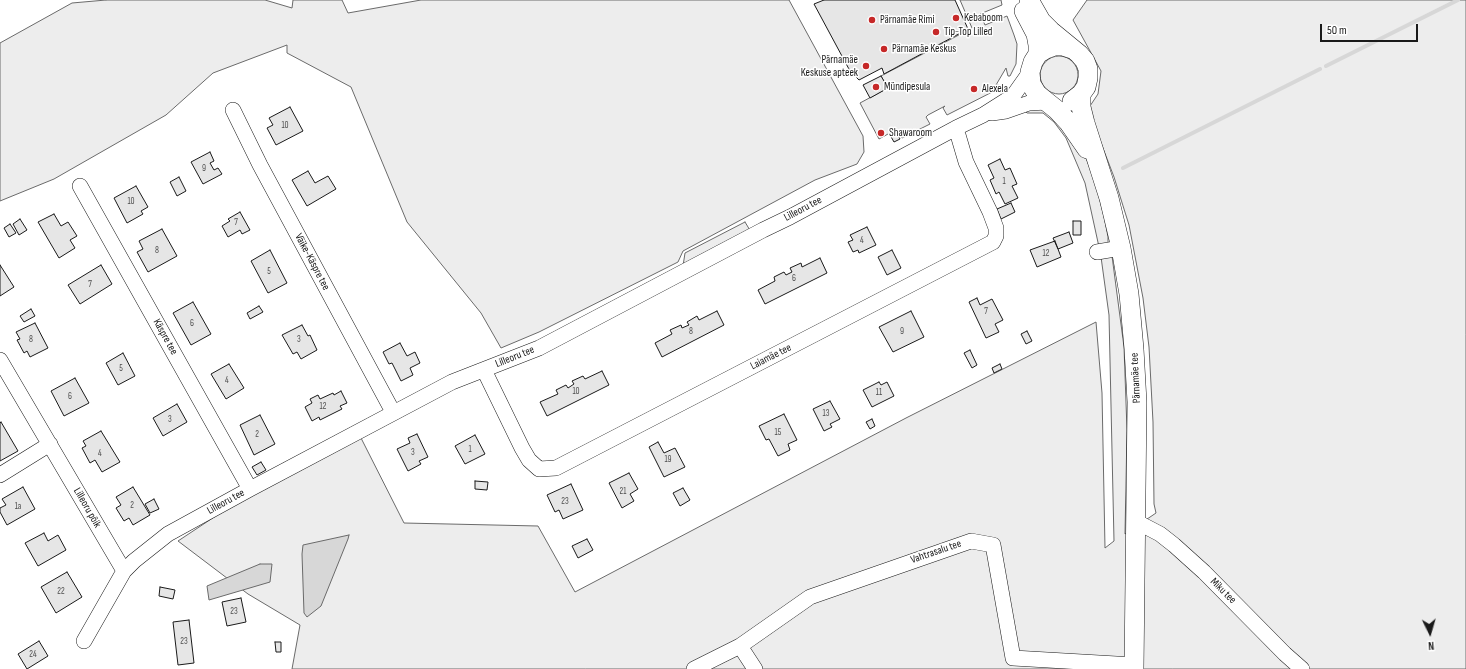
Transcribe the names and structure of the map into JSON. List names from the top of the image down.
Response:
{
  "streets": {
    "main road": ["Pärnamäe tee"],
    "street": [
      "Lilleoru tee",
      "Väike-Käspre tee",
      "Käspre tee",
      "Laiamäe tee",
      "Lilleoru põik",
      "Vahtrasalu tee",
      "Miku tee"
    ]
  },
  "crossings": [
    ["Lilleoru tee", "Väike-Käspre tee"],
    ["Lilleoru tee", "Käspre tee"],
    ["Lilleoru tee", "Laiamäe tee"],
    ["Lilleoru tee", "Pärnamäe tee"],
    ["Lilleoru tee", "Lilleoru põik"],
    ["Pärnamäe tee", "Vahtrasalu tee"],
    ["Pärnamäe tee", "Miku tee"]
  ],
  "places": [
    "Kebaboom",
    "Pärnamäe Rimi",
    "Tip-Top Lilled",
    "Pärnamäe Keskus",
    "Pärnamäe Keskuse apteek",
    "Mündipesula",
    "Alexela",
    "Shawaroom"
  ],
  "house_numbers": [
    "10",
    "9",
    "1",
    "10",
    "7",
    "4",
    "8",
    "12",
    "5",
    "6",
    "7",
    "7",
    "6",
    "8",
    "9",
    "8",
    "3",
    "5",
    "4",
    "10",
    "11",
    "6",
    "12",
    "13",
    "3",
    "15",
    "2",
    "1",
    "3",
    "4",
    "19",
    "21",
    "23",
    "2",
    "1a",
    "22",
    "23",
    "23",
    "24"
  ],
  "scale_bar": "50 m",
  "north": "bottom"
}
